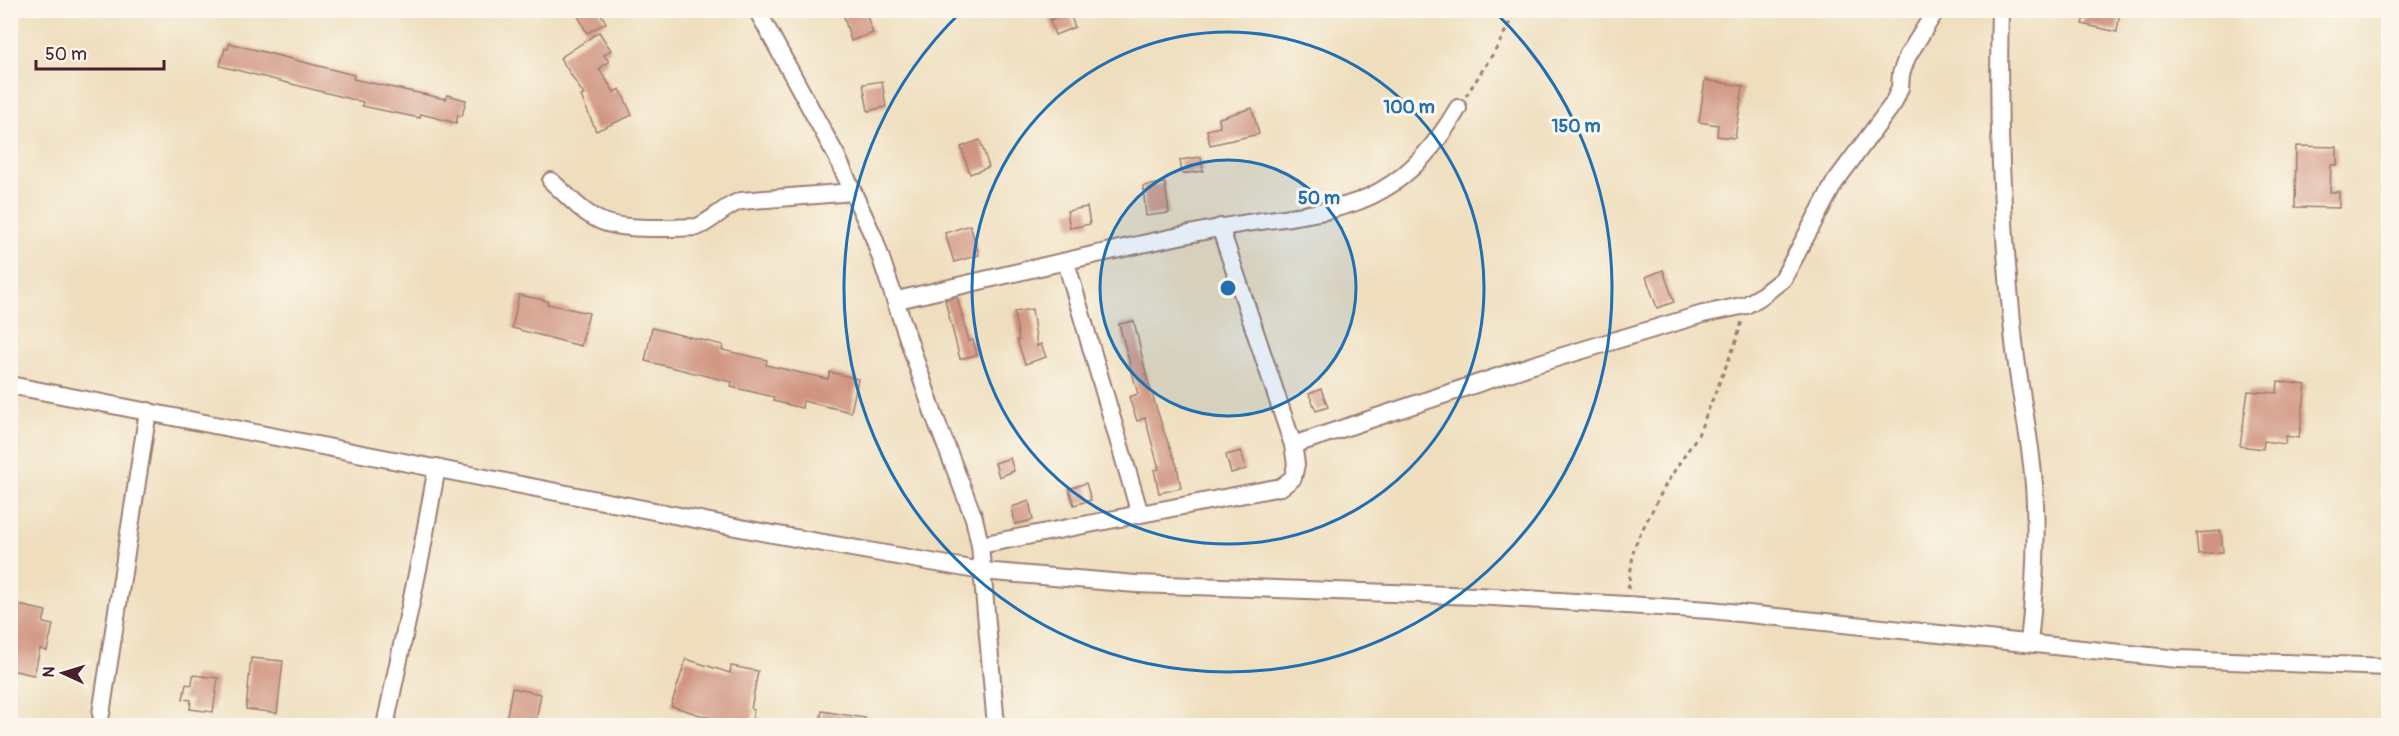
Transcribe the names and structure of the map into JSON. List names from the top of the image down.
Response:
{
  "scale_bar": "50 m",
  "north": "left",
  "rings": ["100 m", "150 m", "50 m"]
}
